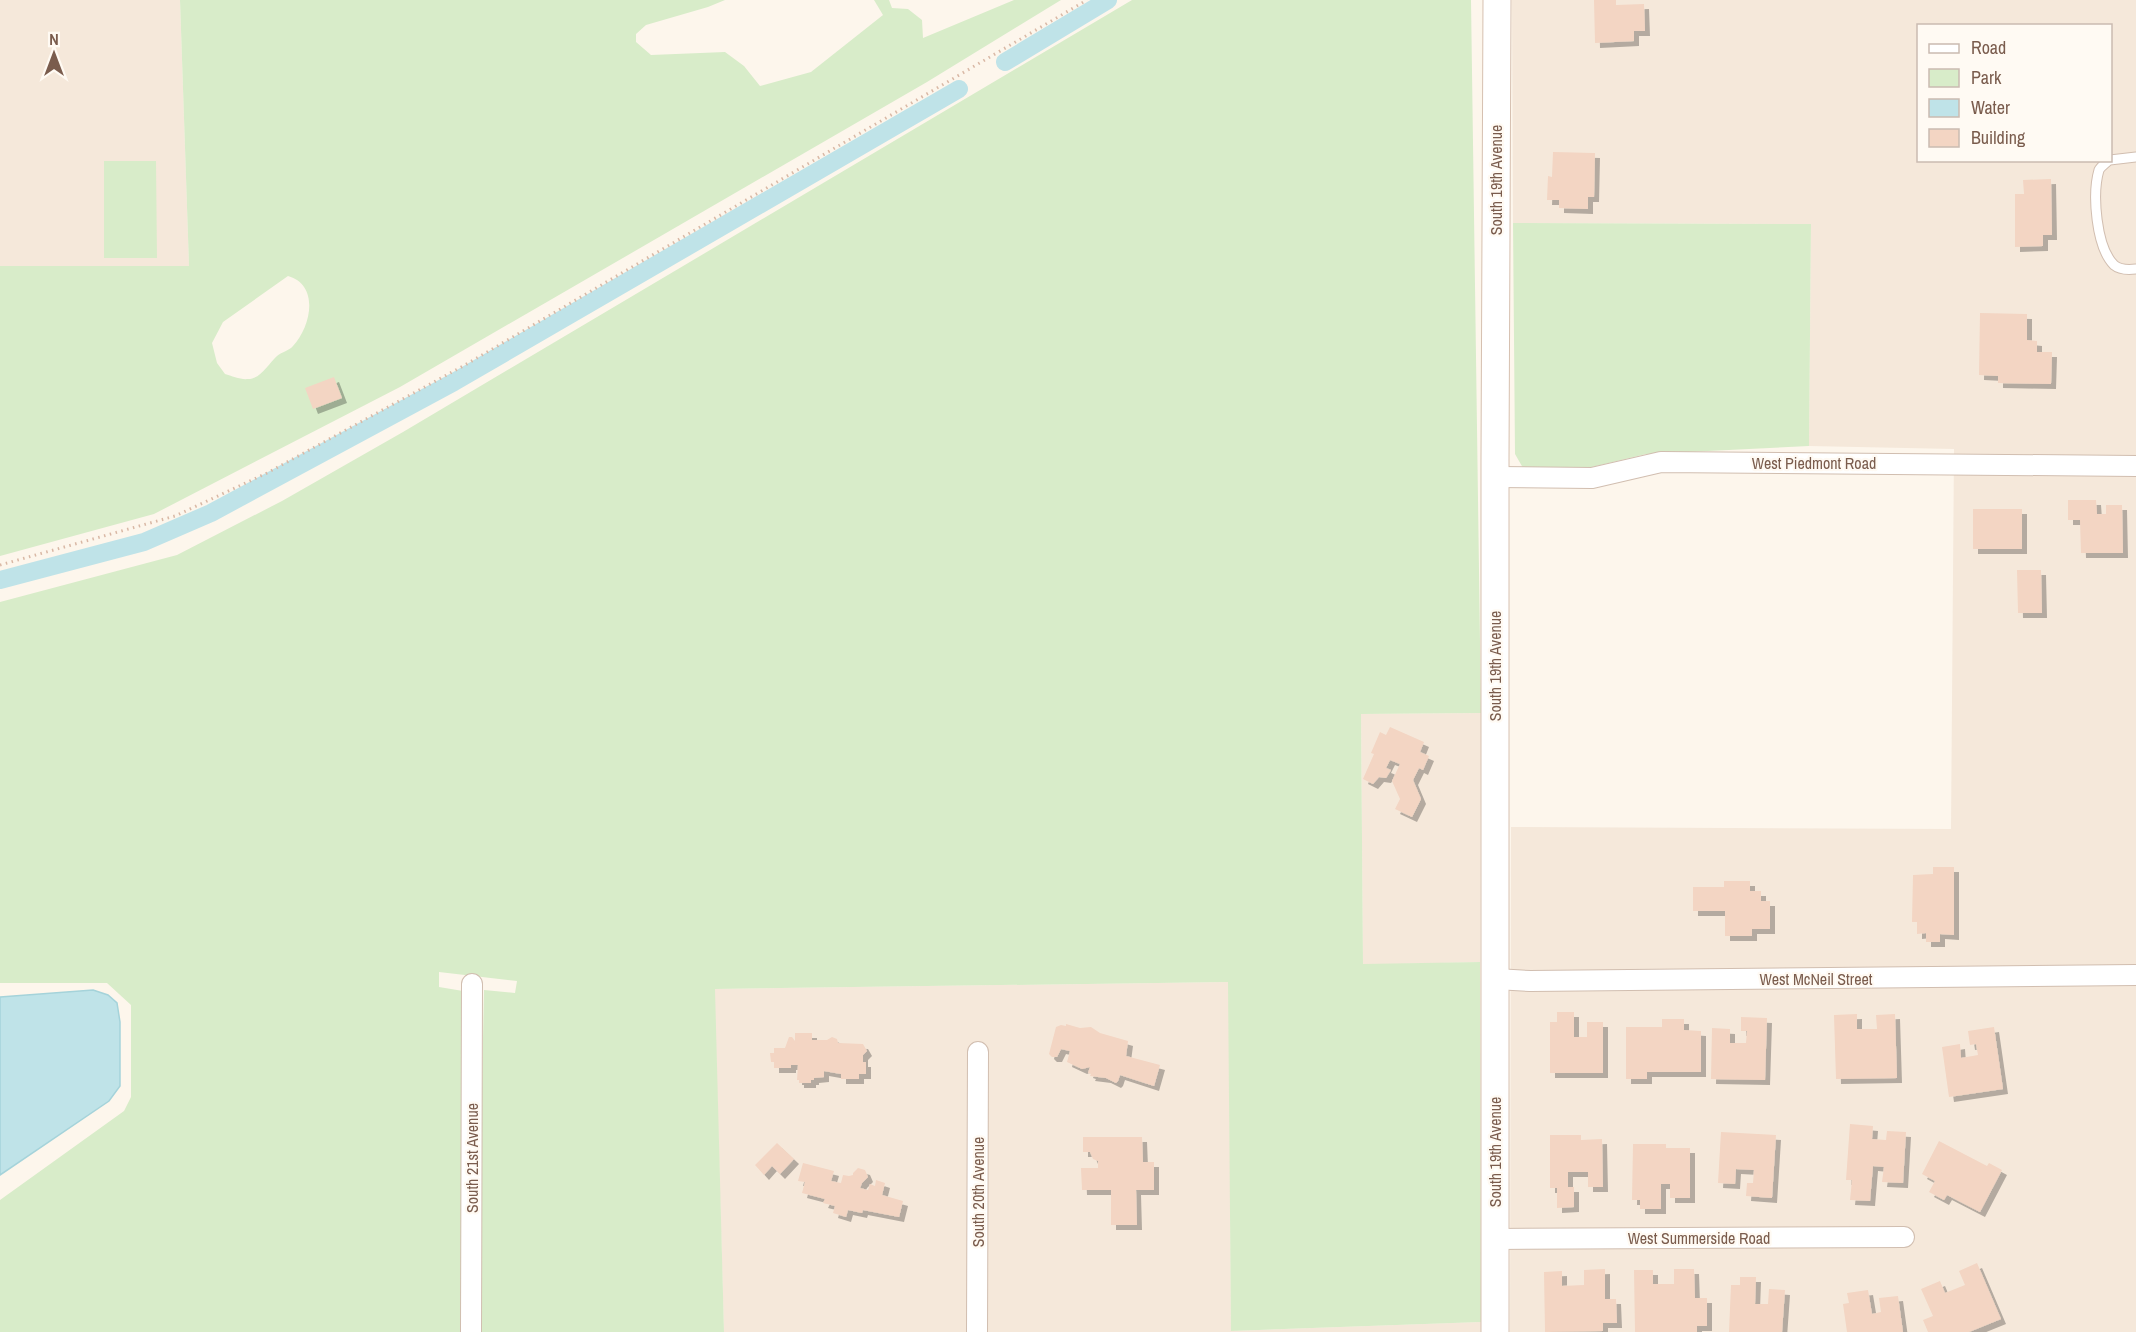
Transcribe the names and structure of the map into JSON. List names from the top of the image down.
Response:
{
  "streets": {
    "street": [
      "South 19th Avenue",
      "West Piedmont Road",
      "West McNeil Street",
      "South 21st Avenue",
      "South 20th Avenue",
      "West Summerside Road"
    ]
  },
  "crossings": [
    ["South 19th Avenue", "West Piedmont Road"],
    ["South 19th Avenue", "West McNeil Street"],
    ["South 19th Avenue", "West Summerside Road"]
  ],
  "legend": [
    "Road",
    "Park",
    "Water",
    "Building"
  ],
  "north": "top"
}
